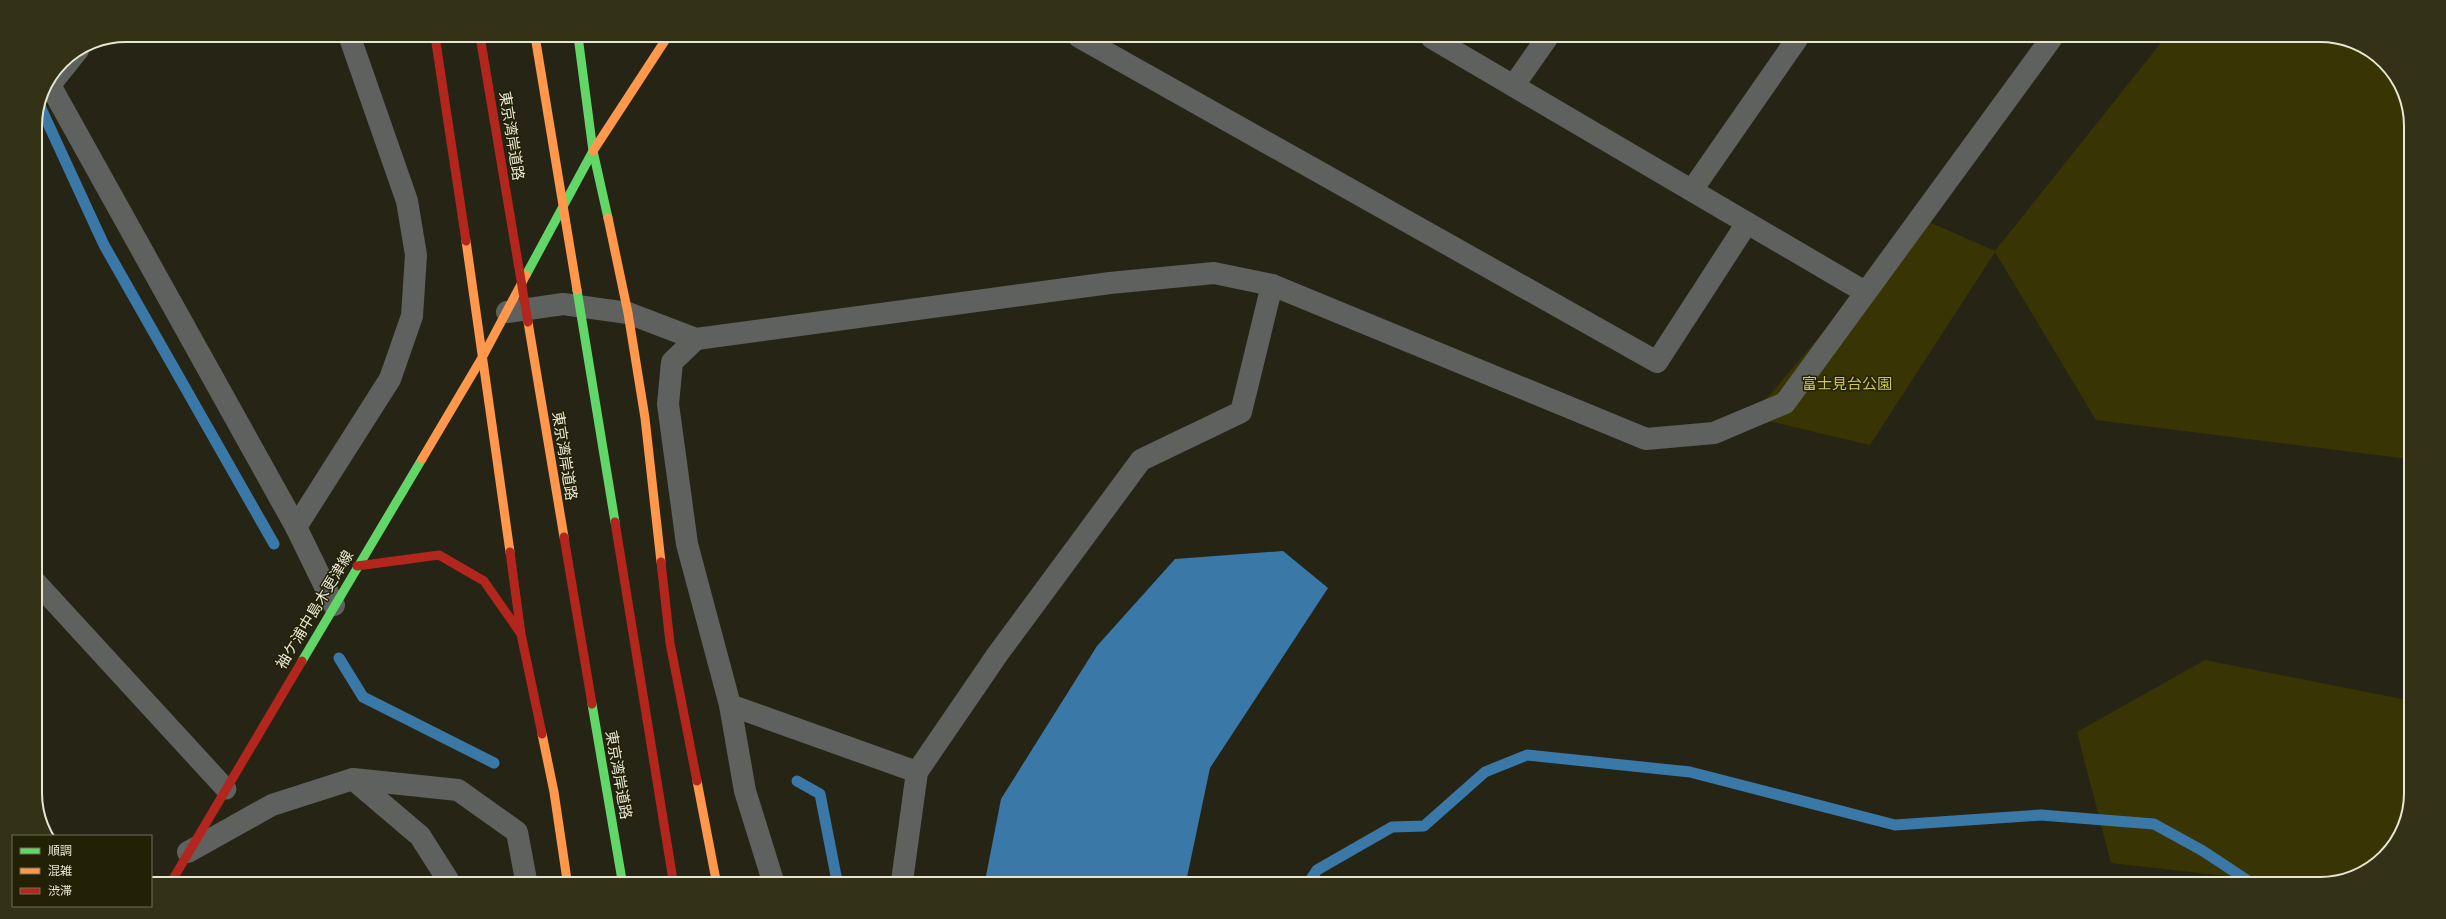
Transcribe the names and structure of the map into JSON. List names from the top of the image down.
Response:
{
  "streets": {
    "main road": ["東京湾岸道路", "袖ケ浦中島木更津線"]
  },
  "parks": ["富士見台公園"],
  "legend": ["順調", "混雑", "渋滞"]
}
